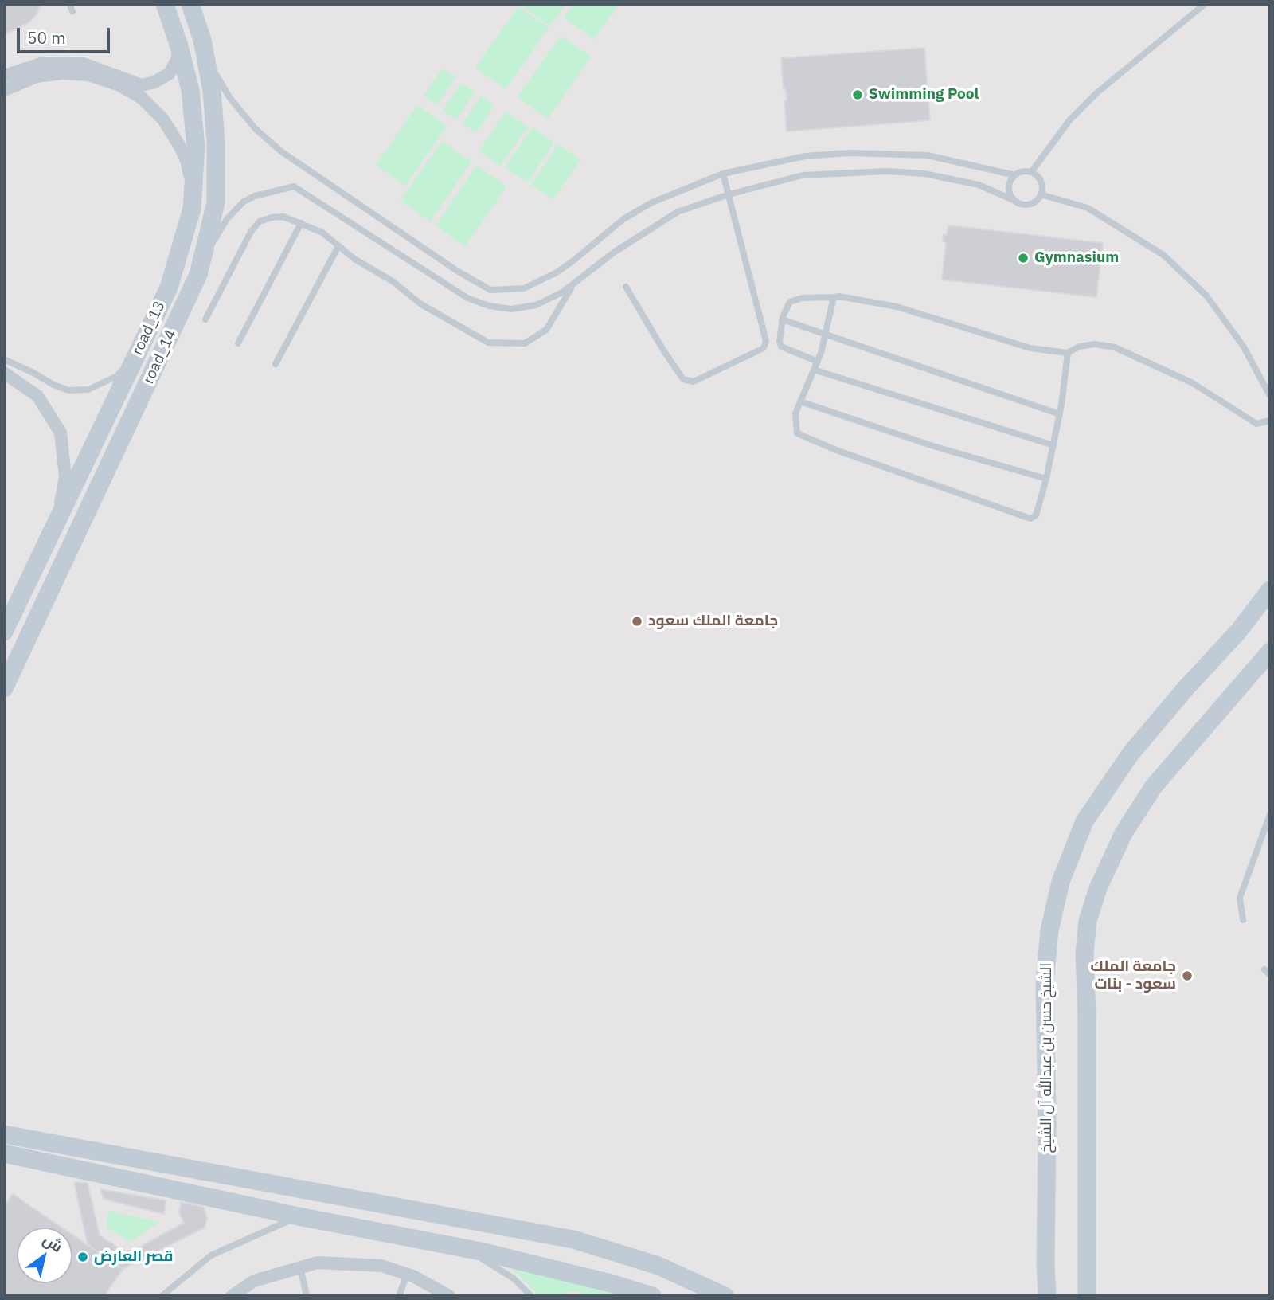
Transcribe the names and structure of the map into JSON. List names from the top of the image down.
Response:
{
  "streets": {
    "street": ["road_13", "road_14", "الشيخ حسن بن عبدالله آل الشيخ"]
  },
  "places": [
    "Swimming Pool",
    "Gymnasium",
    "جامعة الملك سعود",
    "جامعة الملك سعود - بنات",
    "قصر العارض"
  ],
  "scale_bar": "50 m",
  "north": "top right"
}
